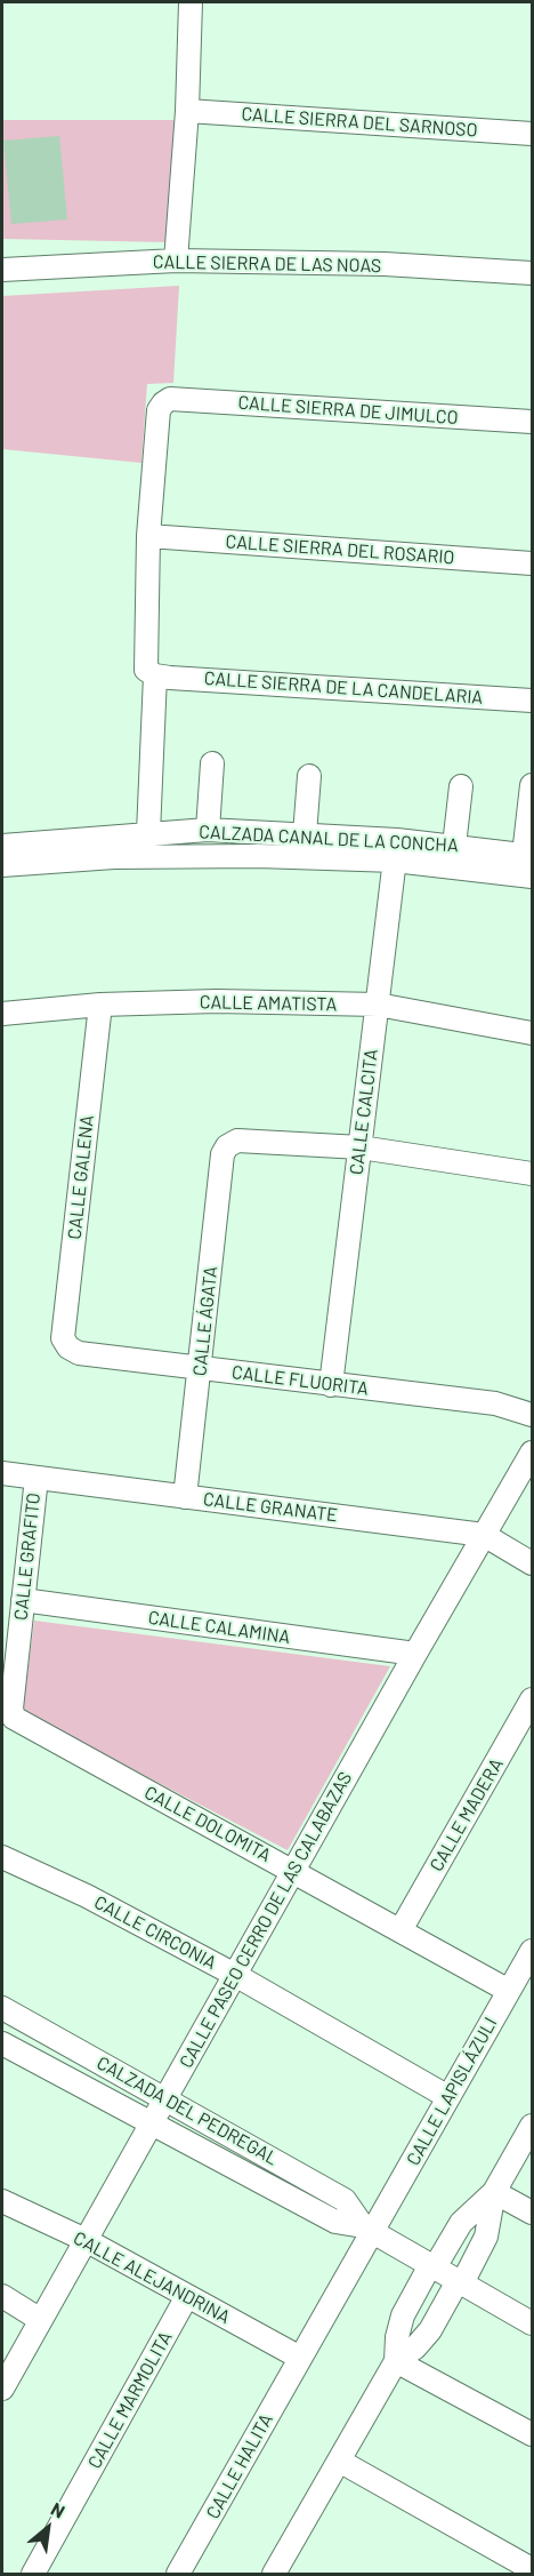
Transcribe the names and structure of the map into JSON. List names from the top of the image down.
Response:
{
  "streets": {
    "street": [
      "CALLE SIERRA DEL SARNOSO",
      "CALLE SIERRA DE LAS NOAS",
      "CALLE SIERRA DE JIMULCO",
      "CALLE SIERRA DEL ROSARIO",
      "CALLE SIERRA DE LA CANDELARIA",
      "CALZADA CANAL DE LA CONCHA",
      "CALLE AMATISTA",
      "CALLE CALCITA",
      "CALLE GALENA",
      "CALLE ÁGATA",
      "CALLE FLUORITA",
      "CALLE GRANATE",
      "CALLE GRAFITO",
      "CALLE CALAMINA",
      "CALLE MADERA",
      "CALLE DOLOMITA",
      "CALLE PASEO CERRO DE LAS CALABAZAS",
      "CALLE CIRCONIA",
      "CALLE LAPISLÁZULI",
      "CALZADA DEL PEDREGAL",
      "CALLE ALEJANDRINA",
      "CALLE MARMOLITA",
      "CALLE HALITA"
    ]
  },
  "crossings": [
    ["CALLE SIERRA DE JIMULCO", "CALLE SIERRA DEL ROSARIO"],
    ["CALZADA CANAL DE LA CONCHA", "CALLE CALCITA"],
    ["CALLE AMATISTA", "CALLE CALCITA"],
    ["CALLE AMATISTA", "CALLE GALENA"],
    ["CALLE CALCITA", "CALLE ÁGATA"],
    ["CALLE CALCITA", "CALLE FLUORITA"],
    ["CALLE GALENA", "CALLE FLUORITA"],
    ["CALLE ÁGATA", "CALLE FLUORITA"],
    ["CALLE ÁGATA", "CALLE GRANATE"],
    ["CALLE GRANATE", "CALLE GRAFITO"],
    ["CALLE GRANATE", "CALLE PASEO CERRO DE LAS CALABAZAS"],
    ["CALLE GRAFITO", "CALLE CALAMINA"],
    ["CALLE GRAFITO", "CALLE DOLOMITA"],
    ["CALLE CALAMINA", "CALLE PASEO CERRO DE LAS CALABAZAS"],
    ["CALLE MADERA", "CALLE DOLOMITA"],
    ["CALLE DOLOMITA", "CALLE PASEO CERRO DE LAS CALABAZAS"],
    ["CALLE DOLOMITA", "CALLE LAPISLÁZULI"],
    ["CALLE PASEO CERRO DE LAS CALABAZAS", "CALLE CIRCONIA"],
    ["CALLE PASEO CERRO DE LAS CALABAZAS", "CALZADA DEL PEDREGAL"],
    ["CALLE PASEO CERRO DE LAS CALABAZAS", "CALLE ALEJANDRINA"],
    ["CALLE CIRCONIA", "CALLE LAPISLÁZULI"],
    ["CALLE LAPISLÁZULI", "CALZADA DEL PEDREGAL"],
    ["CALLE LAPISLÁZULI", "CALLE ALEJANDRINA"],
    ["CALLE LAPISLÁZULI", "CALLE HALITA"],
    ["CALLE ALEJANDRINA", "CALLE MARMOLITA"],
    ["CALLE ALEJANDRINA", "CALLE HALITA"]
  ],
  "north": "top right"
}
